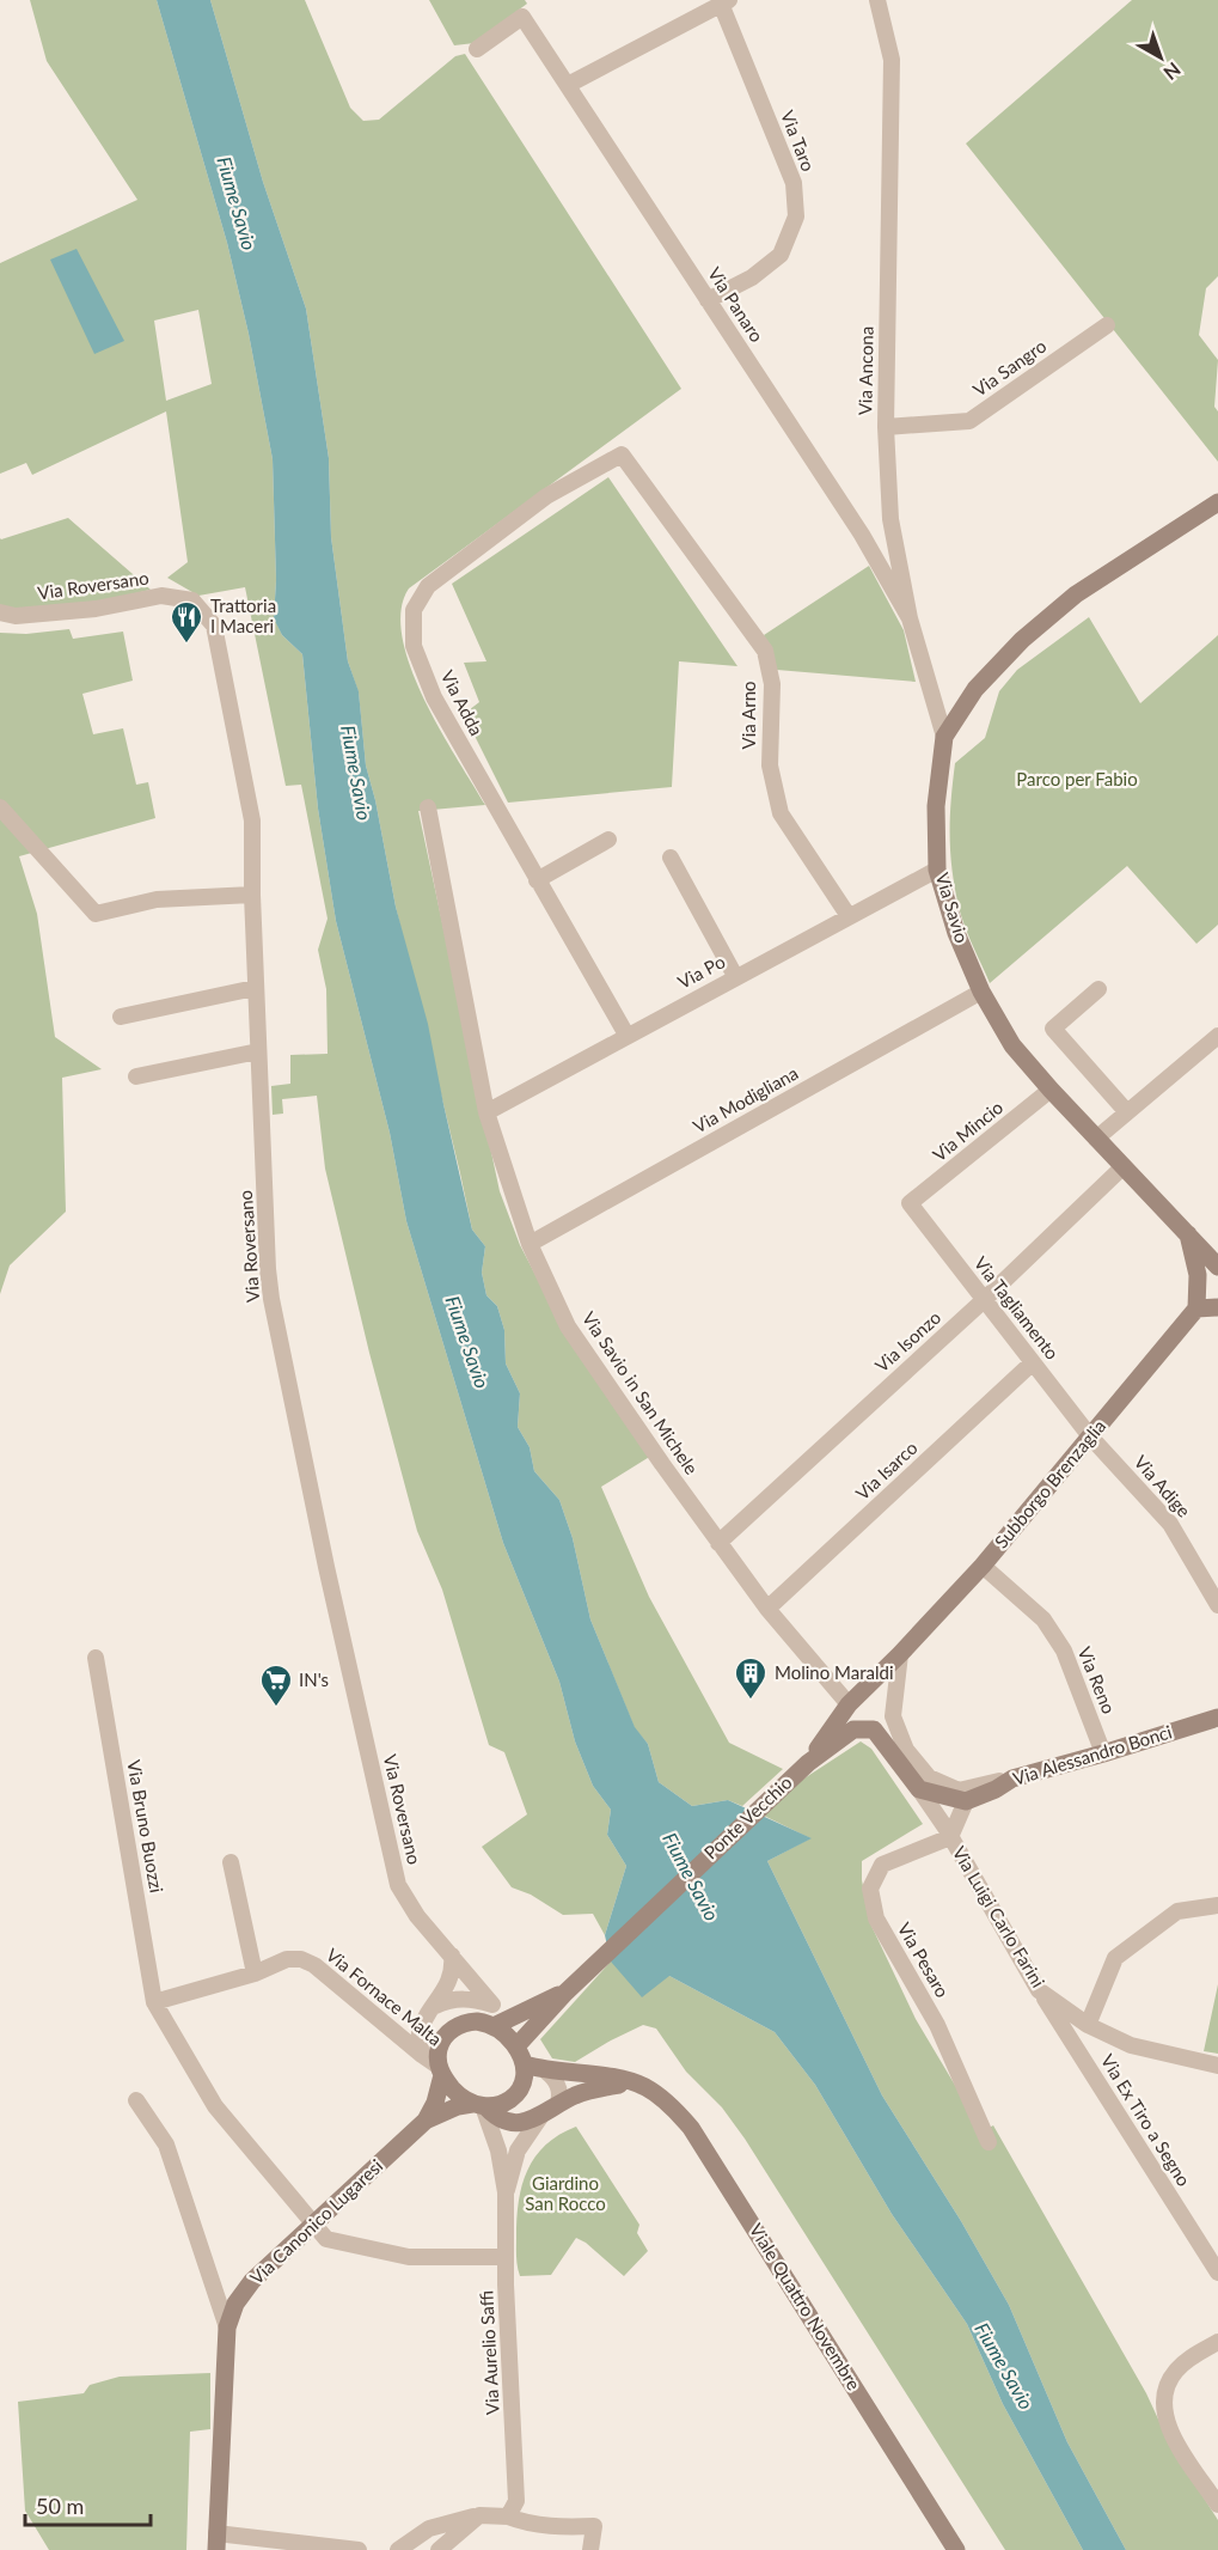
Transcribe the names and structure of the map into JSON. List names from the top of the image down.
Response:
{
  "streets": {
    "street": [
      "Via Taro",
      "Via Panaro",
      "Via Sangro",
      "Via Ancona",
      "Via Roversano",
      "Via Adda",
      "Via Arno",
      "Via Savio",
      "Via Po",
      "Via Modigliana",
      "Via Mincio",
      "Via Tagliamento",
      "Via Isonzo",
      "Via Savio in San Michele",
      "Via Isarco",
      "Subborgo Brenzaglia",
      "Via Adige",
      "Via Reno",
      "Via Alessandro Bonci",
      "Ponte Vecchio",
      "Via Bruno Buozzi",
      "Via Luigi Carlo Farini",
      "Via Pesaro",
      "Via Fornace Malta",
      "Via Ex Tiro a Segno",
      "Via Canonico Lugaresi",
      "Viale Quattro Novembre",
      "Via Aurelio Saffi"
    ]
  },
  "crossings": [
    ["Via Taro", "Via Panaro"],
    ["Via Panaro", "Via Ancona"],
    ["Via Sangro", "Via Ancona"],
    ["Via Ancona", "Via Savio"],
    ["Via Adda", "Via Arno"],
    ["Via Adda", "Via Po"],
    ["Via Arno", "Via Po"],
    ["Via Savio", "Via Po"],
    ["Via Savio", "Via Modigliana"],
    ["Via Savio", "Via Mincio"],
    ["Via Savio", "Via Isonzo"],
    ["Via Po", "Via Savio in San Michele"],
    ["Via Modigliana", "Via Savio in San Michele"],
    ["Via Mincio", "Via Tagliamento"],
    ["Via Tagliamento", "Via Isonzo"],
    ["Via Tagliamento", "Via Isarco"],
    ["Via Tagliamento", "Subborgo Brenzaglia"],
    ["Via Tagliamento", "Via Adige"],
    ["Via Isonzo", "Via Savio in San Michele"],
    ["Via Savio in San Michele", "Via Isarco"],
    ["Via Savio in San Michele", "Ponte Vecchio"],
    ["Subborgo Brenzaglia", "Via Adige"],
    ["Subborgo Brenzaglia", "Via Reno"],
    ["Subborgo Brenzaglia", "Ponte Vecchio"],
    ["Via Reno", "Via Alessandro Bonci"],
    ["Ponte Vecchio", "Via Luigi Carlo Farini"],
    ["Ponte Vecchio", "Via Fornace Malta"],
    ["Ponte Vecchio", "Viale Quattro Novembre"],
    ["Ponte Vecchio", "Via Aurelio Saffi"],
    ["Via Bruno Buozzi", "Via Fornace Malta"],
    ["Via Luigi Carlo Farini", "Via Pesaro"],
    ["Via Luigi Carlo Farini", "Via Ex Tiro a Segno"],
    ["Via Fornace Malta", "Viale Quattro Novembre"],
    ["Via Fornace Malta", "Via Aurelio Saffi"],
    ["Viale Quattro Novembre", "Via Aurelio Saffi"]
  ],
  "water": ["Fiume Savio"],
  "parks": ["Parco per Fabio", "Giardino San Rocco"],
  "places": {
    "restaurant": ["Trattoria I Maceri"],
    "building": ["Molino Maraldi"],
    "supermarket": ["IN's"]
  },
  "scale_bar": "50 m",
  "north": "bottom right"
}
